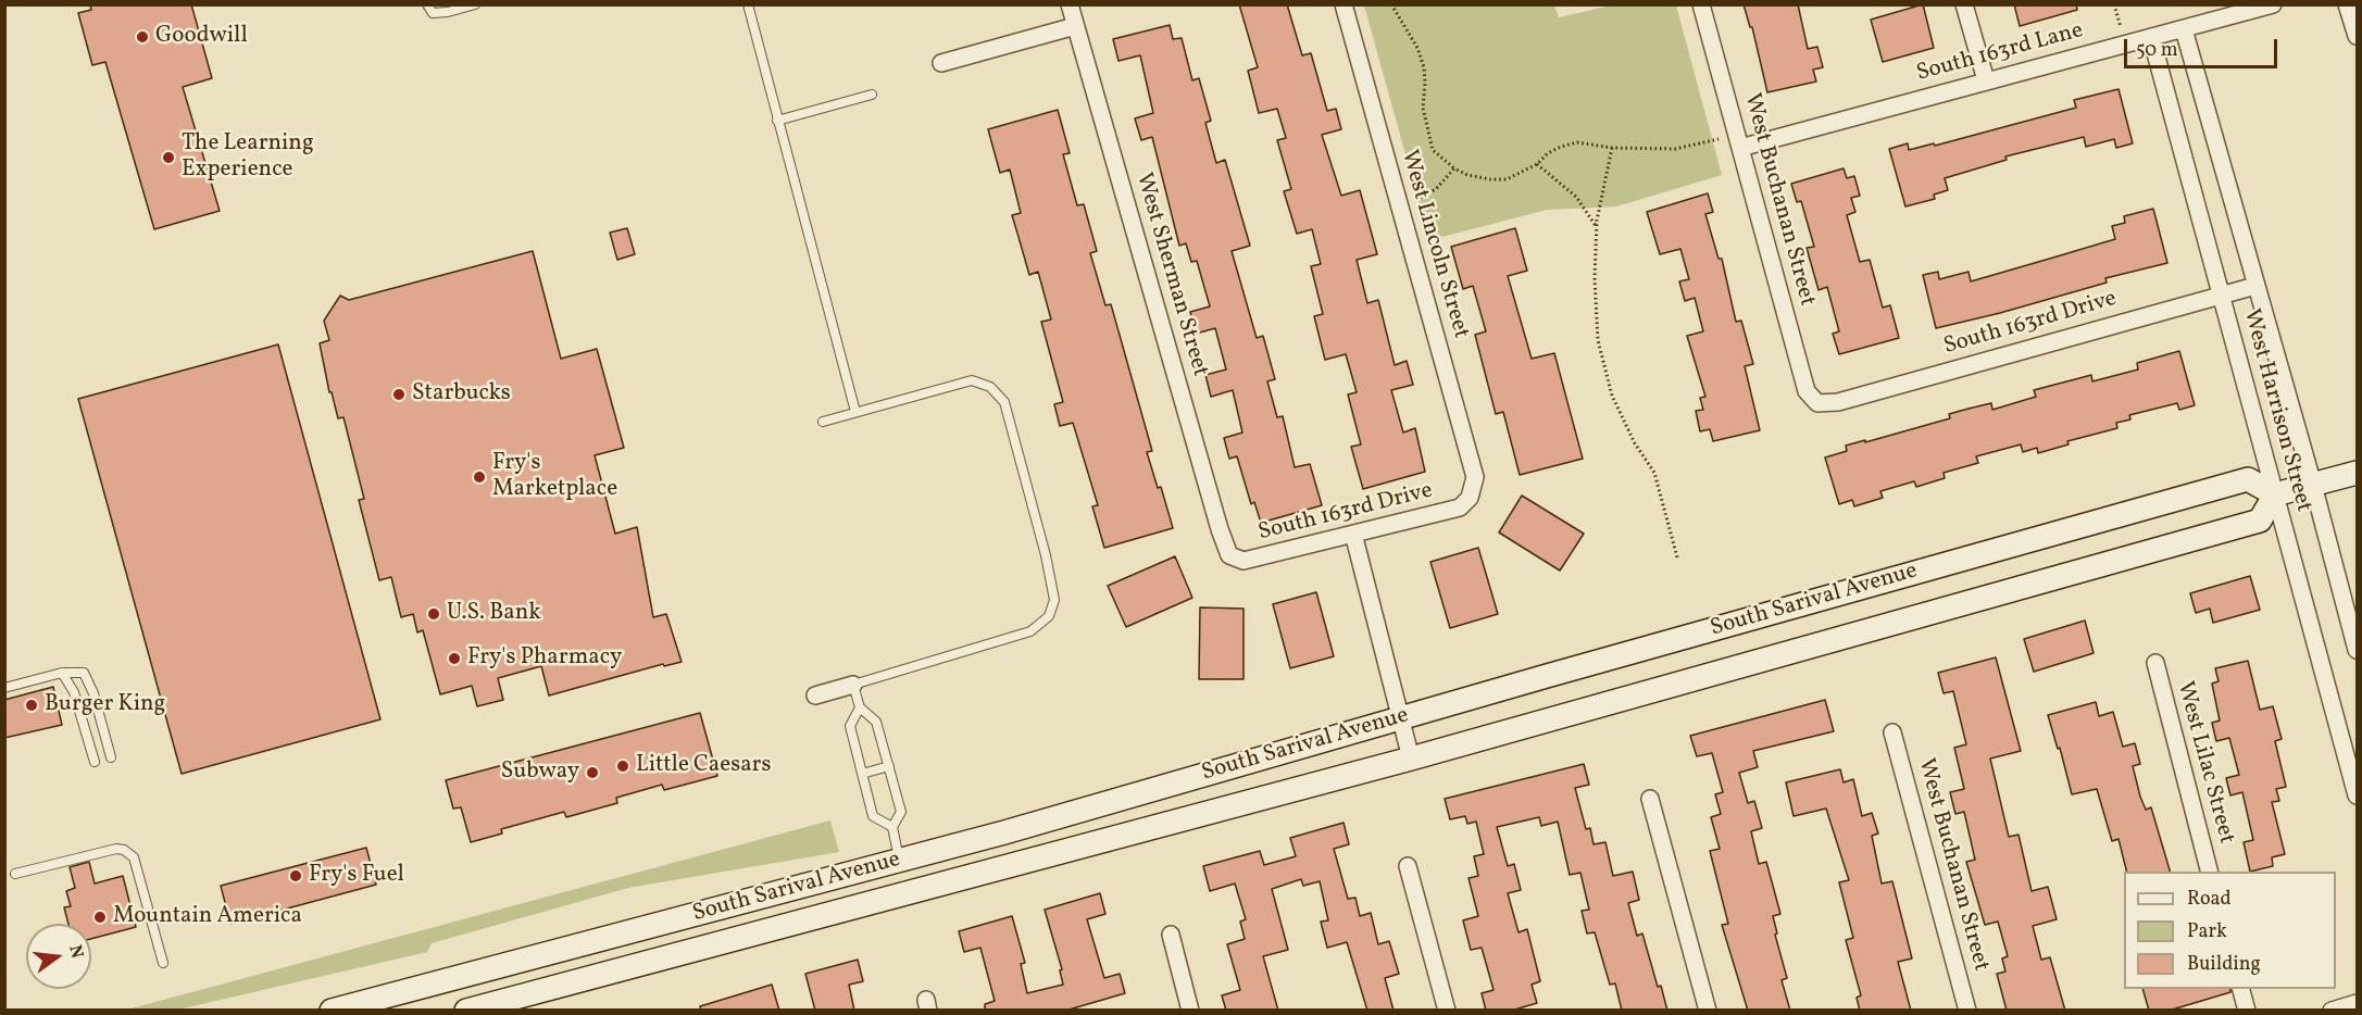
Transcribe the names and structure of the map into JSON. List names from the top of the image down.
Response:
{
  "streets": {
    "main road": ["South Sarival Avenue"],
    "street": [
      "South 163rd Lane",
      "West Buchanan Street",
      "West Lincoln Street",
      "West Sherman Street",
      "South 163rd Drive",
      "West Harrison Street",
      "West Lilac Street"
    ]
  },
  "crossings": [
    ["South 163rd Lane", "West Buchanan Street"],
    ["South 163rd Lane", "West Harrison Street"],
    ["West Buchanan Street", "South 163rd Drive"],
    ["West Lincoln Street", "South 163rd Drive"],
    ["West Sherman Street", "South 163rd Drive"],
    ["South 163rd Drive", "West Harrison Street"],
    ["West Harrison Street", "South Sarival Avenue"]
  ],
  "places": [
    "Goodwill",
    "The Learning Experience",
    "Starbucks",
    "Fry's Marketplace",
    "U.S. Bank",
    "Fry's Pharmacy",
    "Burger King",
    "Little Caesars",
    "Subway",
    "Fry's Fuel",
    "Mountain America"
  ],
  "legend": ["Road", "Park", "Building"],
  "scale_bar": "50 m",
  "north": "right"
}
